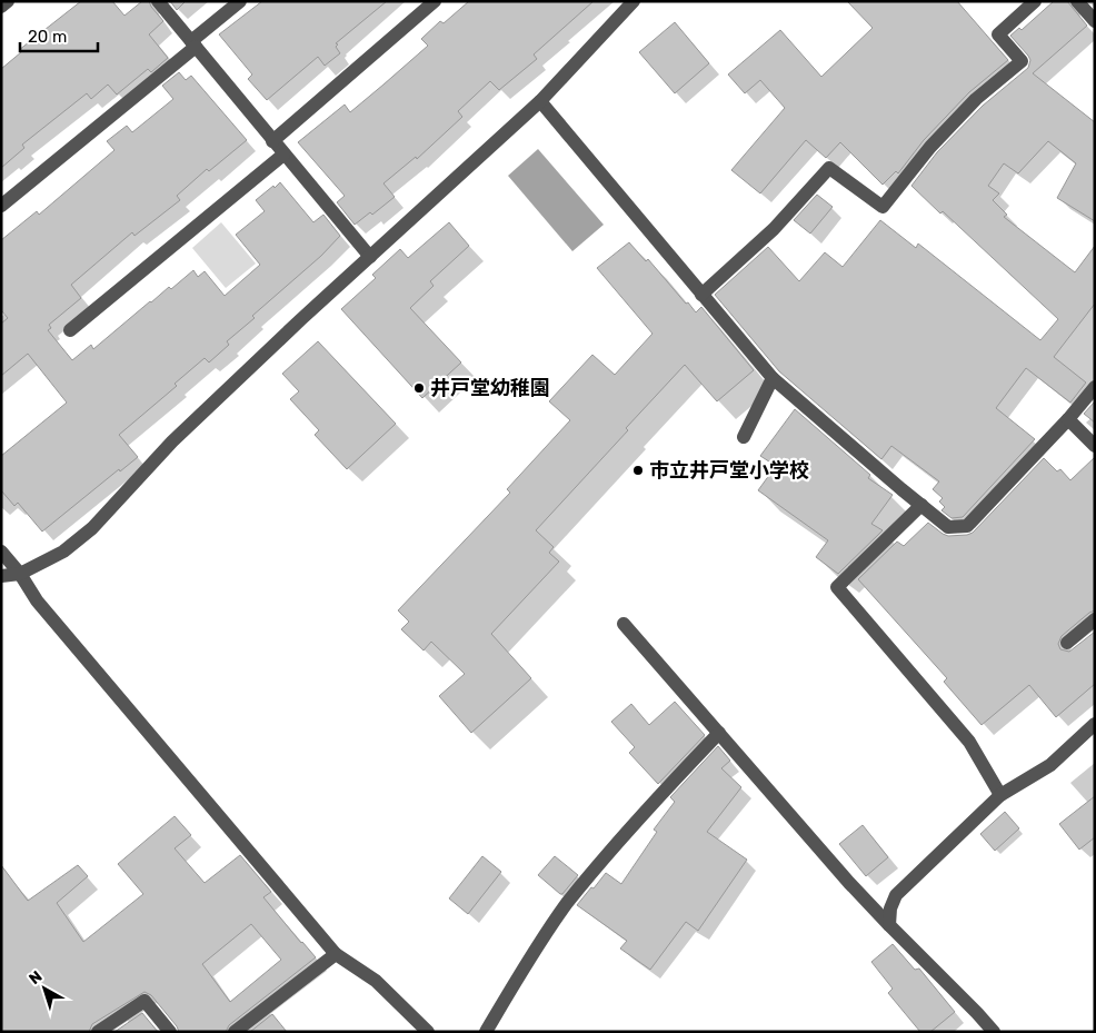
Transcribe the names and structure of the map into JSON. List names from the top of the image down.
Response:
{
  "places": ["井戸堂幼稚園", "市立井戸堂小学校"],
  "scale_bar": "20 m",
  "north": "top left"
}
